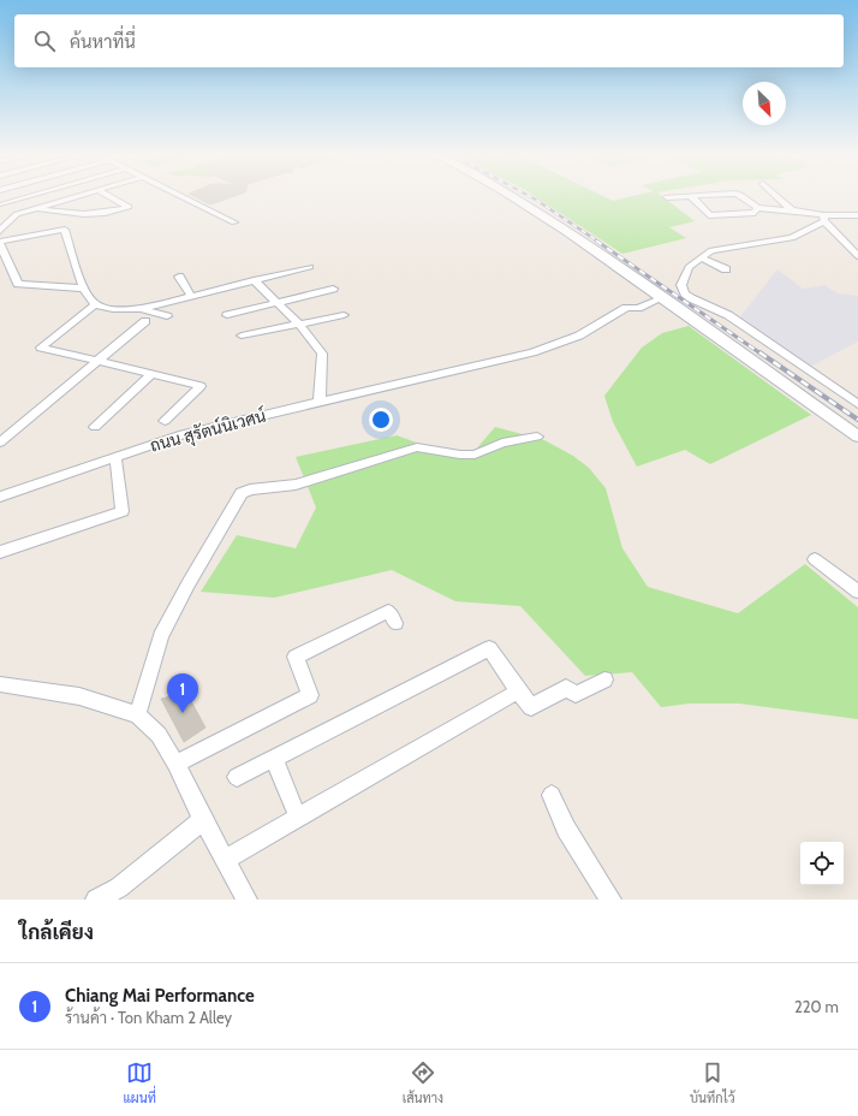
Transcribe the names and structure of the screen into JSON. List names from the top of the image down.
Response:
{
  "streets": {
    "street": ["ถนน สุรัตน์นิเวศน์"]
  },
  "north": "bottom right",
  "page": {
    "search": "ค้นหาที่นี่",
    "pins": "1",
    "heading": "ใกล้เคียง",
    "list": [
      {
        "mark": "1",
        "name": "Chiang Mai Performance",
        "note": "ร้านค้า · Ton Kham 2 Alley",
        "value": "220 m"
      }
    ],
    "nav": ["แผนที่", "เส้นทาง", "บันทึกไว้"]
  }
}
